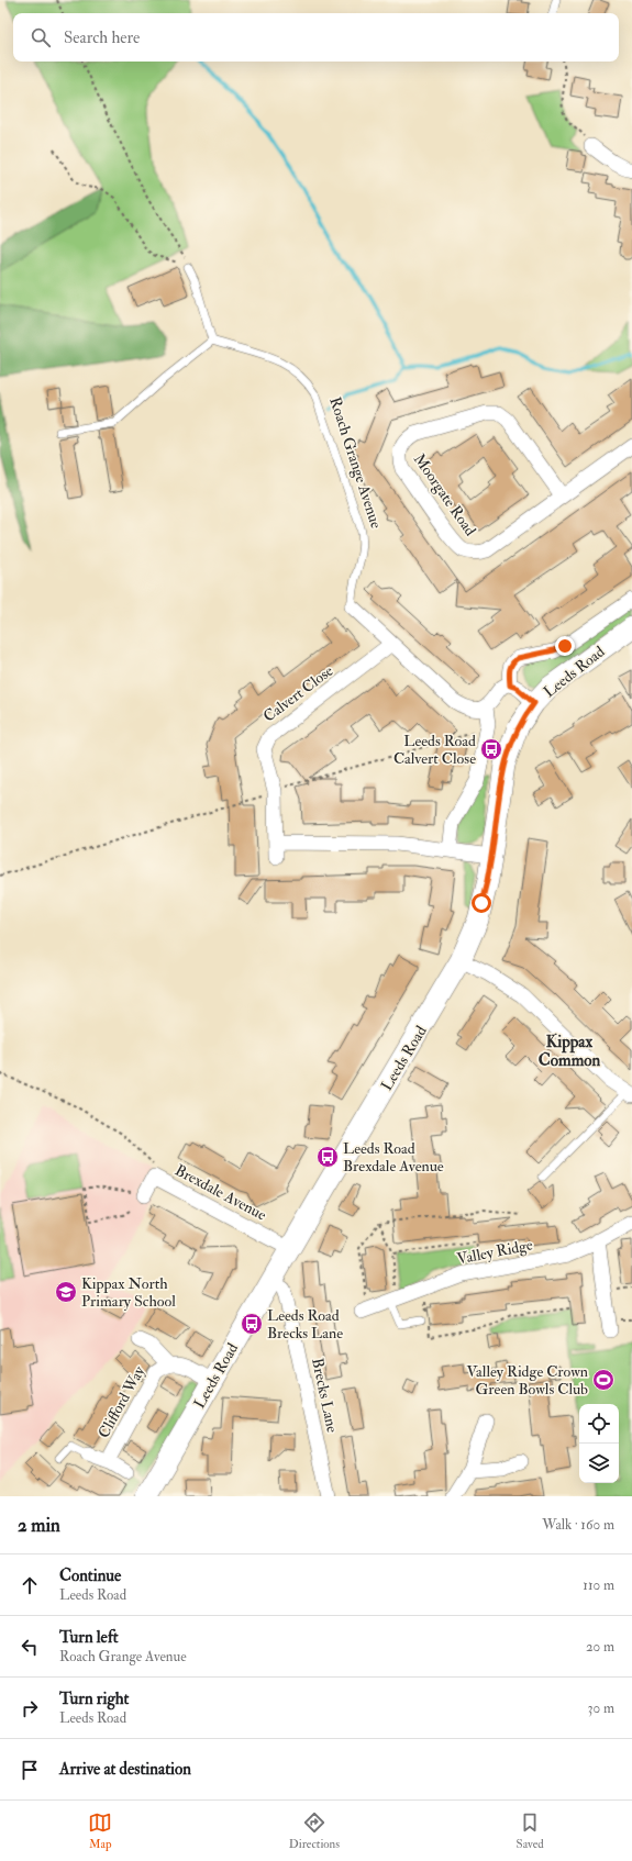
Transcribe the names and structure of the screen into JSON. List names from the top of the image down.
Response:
{
  "streets": {
    "main road": ["Leeds Road"],
    "street": [
      "Roach Grange Avenue",
      "Moorgate Road",
      "Calvert Close",
      "Brexdale Avenue",
      "Valley Ridge",
      "Brecks Lane",
      "Clifford Way"
    ]
  },
  "crossings": [
    ["Roach Grange Avenue", "Calvert Close"],
    ["Leeds Road", "Brexdale Avenue"],
    ["Leeds Road", "Brecks Lane"],
    ["Leeds Road", "Clifford Way"]
  ],
  "districts": ["Kippax Common"],
  "places": {
    "bus stop": ["Leeds Road Calvert Close", "Leeds Road Brexdale Avenue", "Leeds Road Brecks Lane"],
    "school or university": ["Kippax North Primary School"],
    "sports": ["Valley Ridge Crown Green Bowls Club"]
  },
  "page": {
    "search": "Search here",
    "heading": ["2 min", "Walk · 160 m"],
    "list": [
      ["Continue", "Leeds Road", "110 m"],
      ["Turn left", "Roach Grange Avenue", "20 m"],
      ["Turn right", "Leeds Road", "30 m"],
      "Arrive at destination"
    ],
    "nav": ["Map", "Directions", "Saved"]
  }
}
